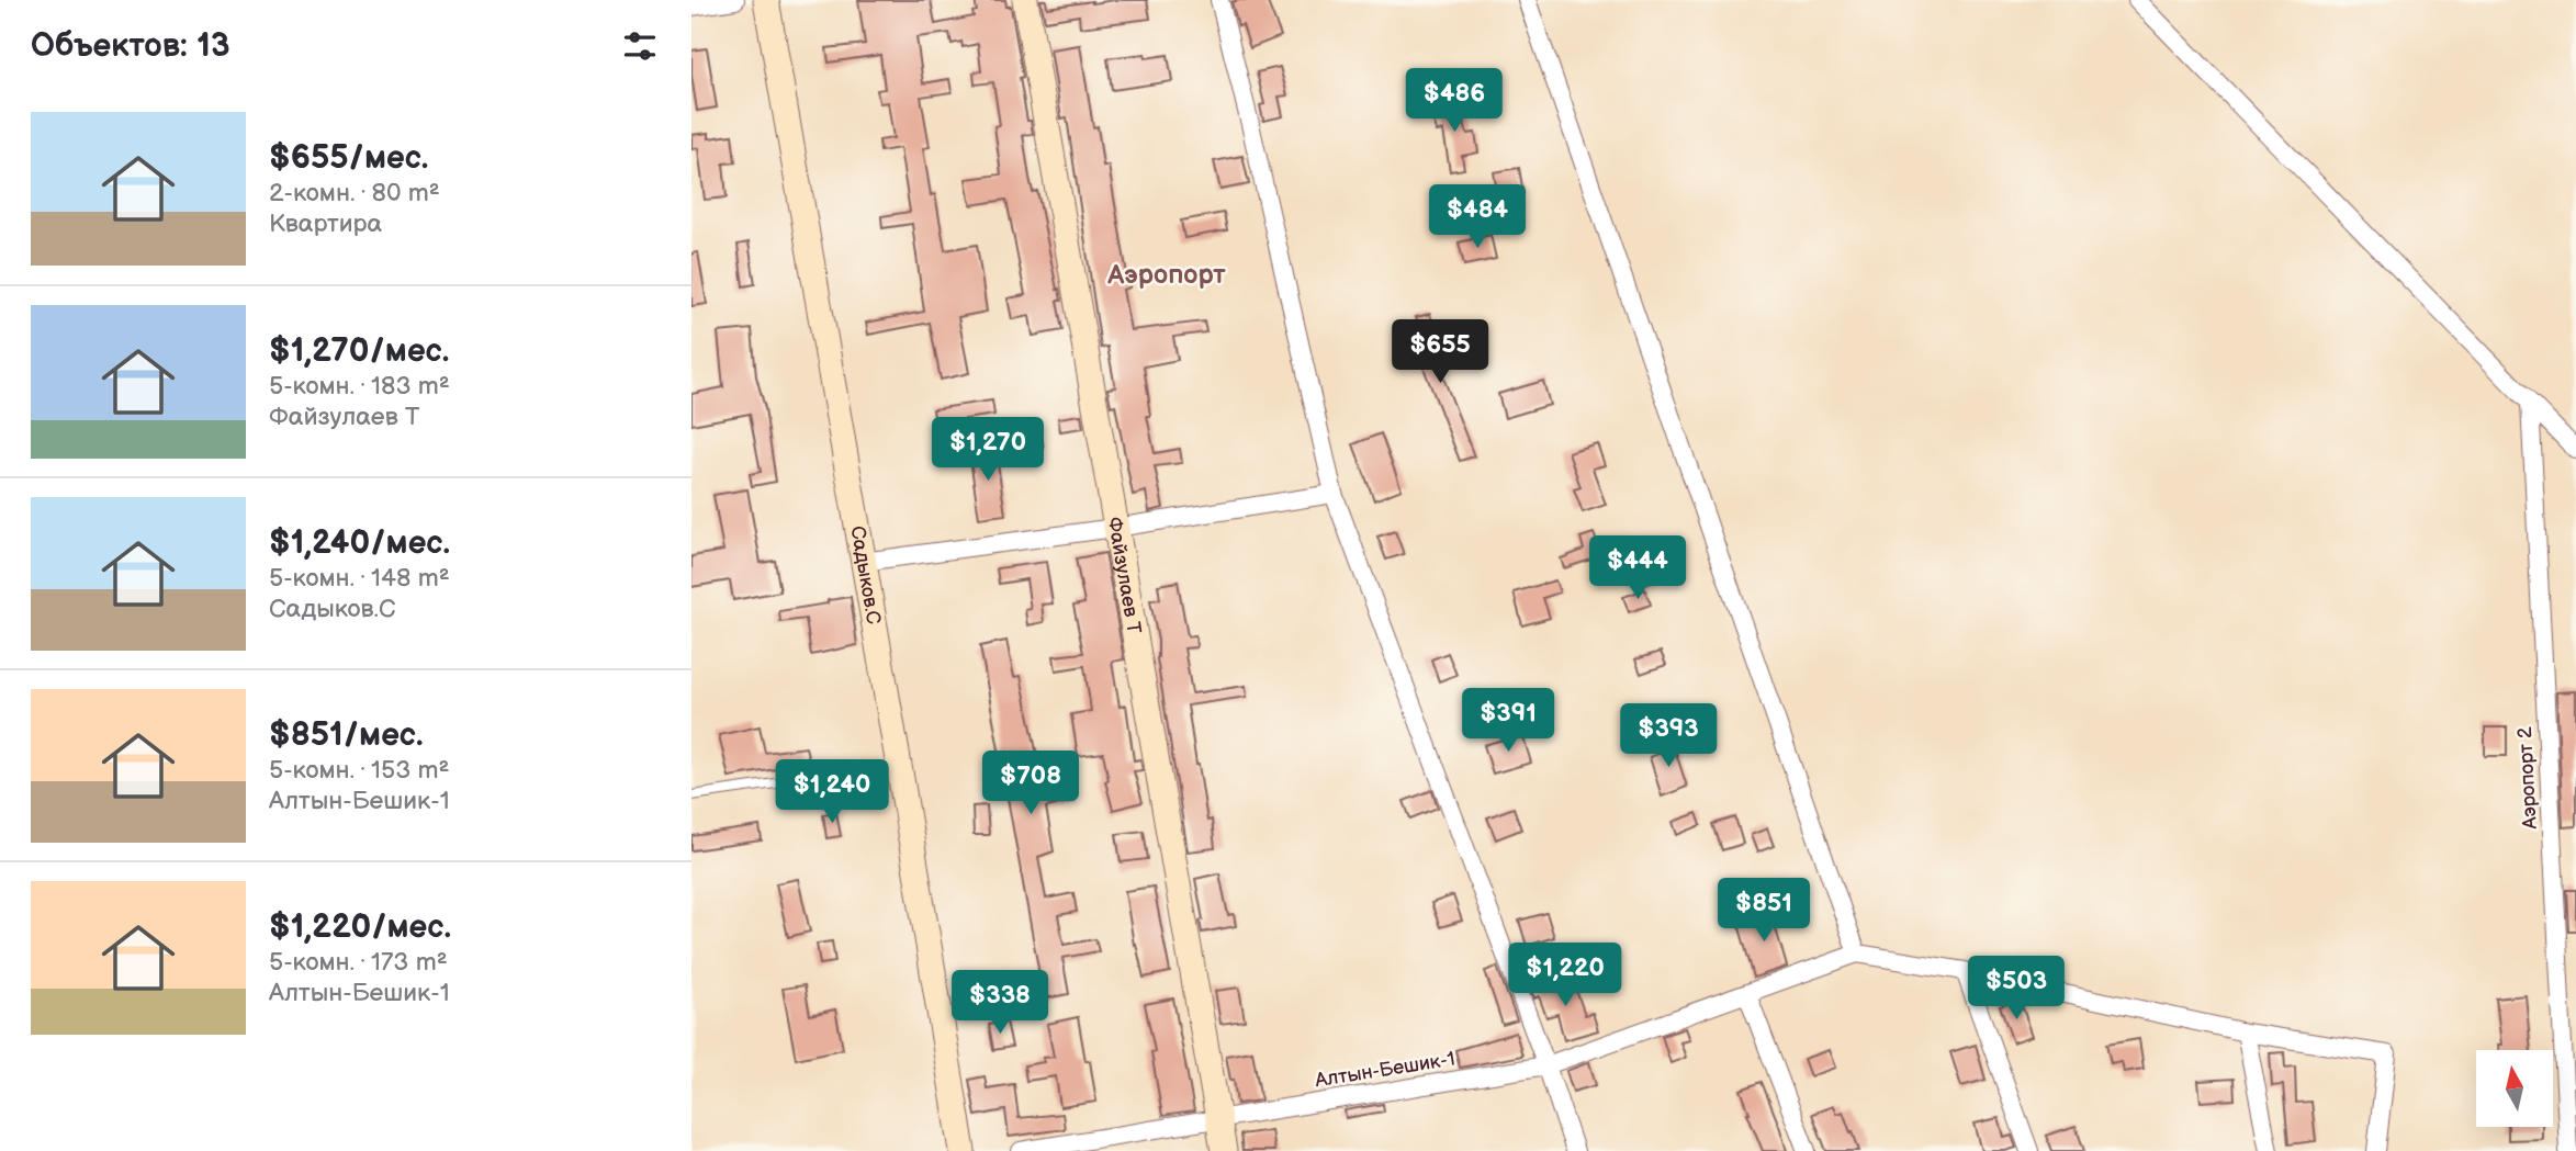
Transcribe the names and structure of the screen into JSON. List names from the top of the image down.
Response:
{
  "streets": {
    "street": [
      "Садыков.С",
      "Файзулаев Т",
      "Аэропорт 2",
      "Алтын-Бешик-1"
    ]
  },
  "crossings": [
    ["Файзулаев Т", "Алтын-Бешик-1"]
  ],
  "districts": ["Аэропорт"],
  "north": "top",
  "page": {
    "heading": "Объектов: 13",
    "price": [
      "$486",
      "$484",
      "$655",
      "$1,270",
      "$444",
      "$391",
      "$393",
      "$708",
      "$1,240",
      "$851",
      "$1,220",
      "$503",
      "$338"
    ],
    "list": [
      {
        "name": "$655/мес.",
        "note": "2-комн. · 80 m² · Квартира"
      },
      {
        "name": "$1,270/мес.",
        "note": "5-комн. · 183 m² · Файзулаев Т"
      },
      {
        "name": "$1,240/мес.",
        "note": "5-комн. · 148 m² · Садыков.С"
      },
      {
        "name": "$851/мес.",
        "note": "5-комн. · 153 m² · Алтын-Бешик-1"
      },
      {
        "name": "$1,220/мес.",
        "note": "5-комн. · 173 m² · Алтын-Бешик-1"
      }
    ]
  }
}
